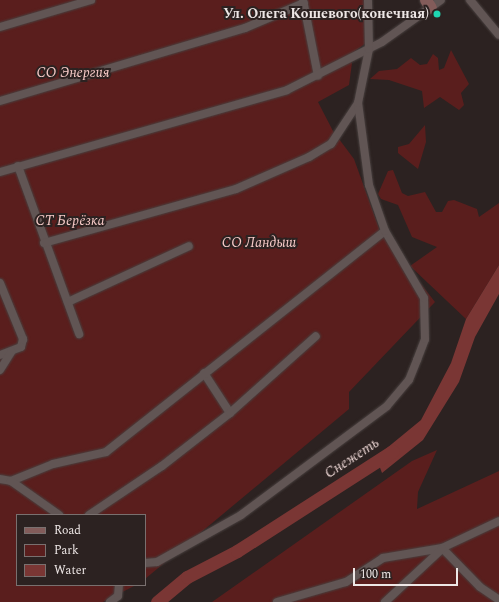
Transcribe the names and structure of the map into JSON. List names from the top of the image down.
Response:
{
  "water": ["Снежеть"],
  "parks": ["СО Энергия", "СТ Берёзка", "СО Ландыш"],
  "places": ["Ул. Олега Кошевого(конечная)"],
  "legend": ["Road", "Park", "Water"],
  "scale_bar": "100 m"
}
